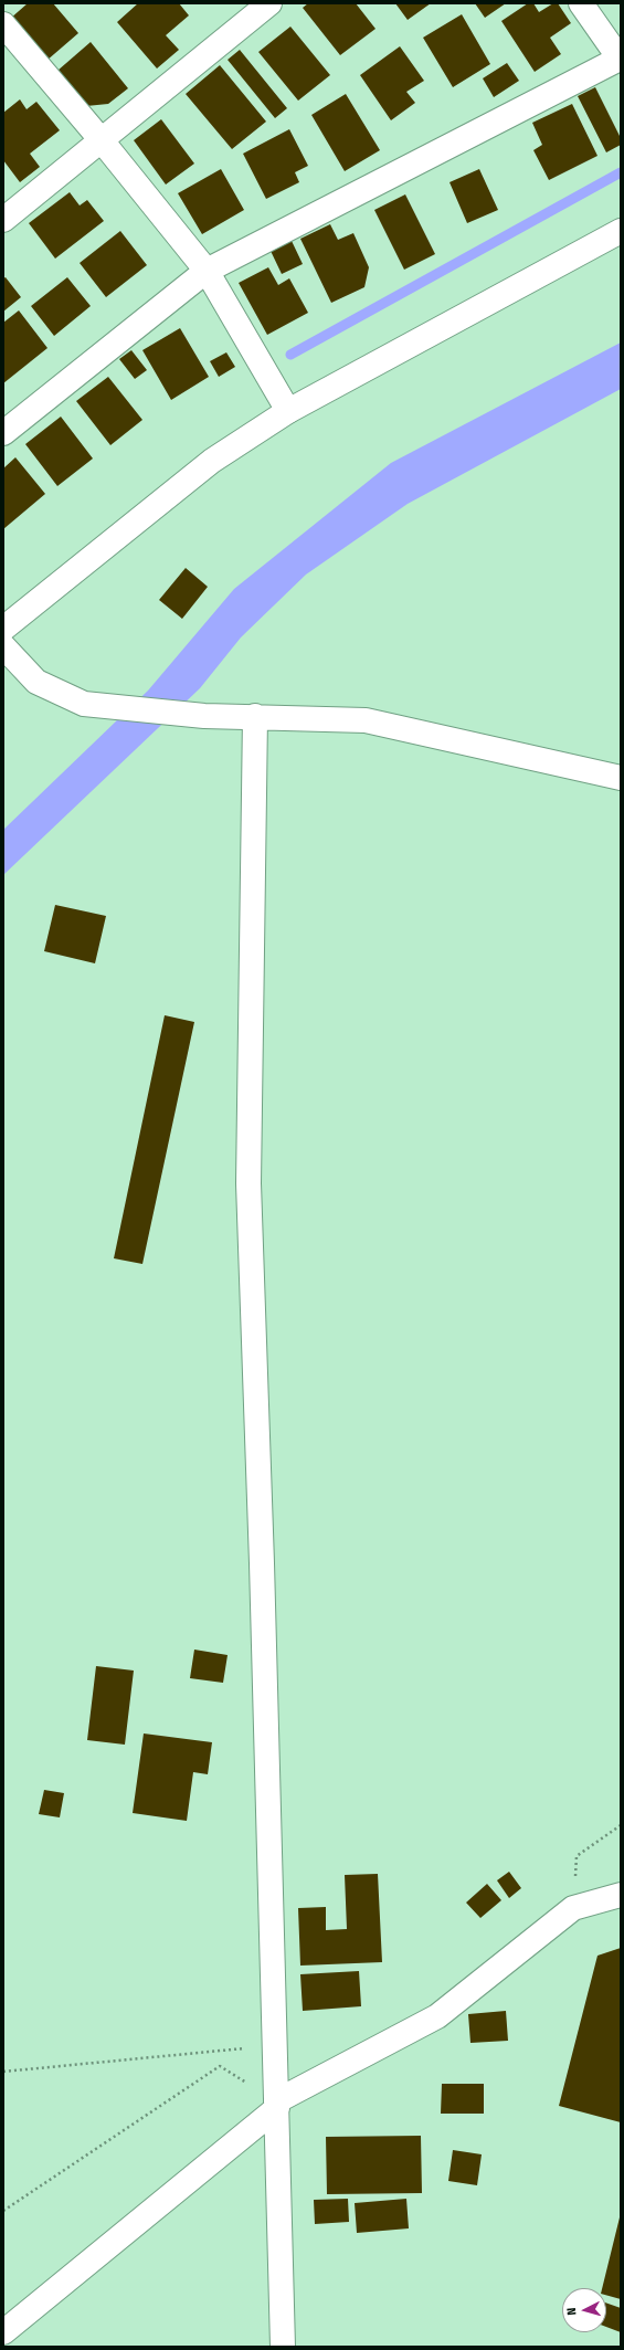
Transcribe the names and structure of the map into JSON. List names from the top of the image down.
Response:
{
  "north": "left"
}
